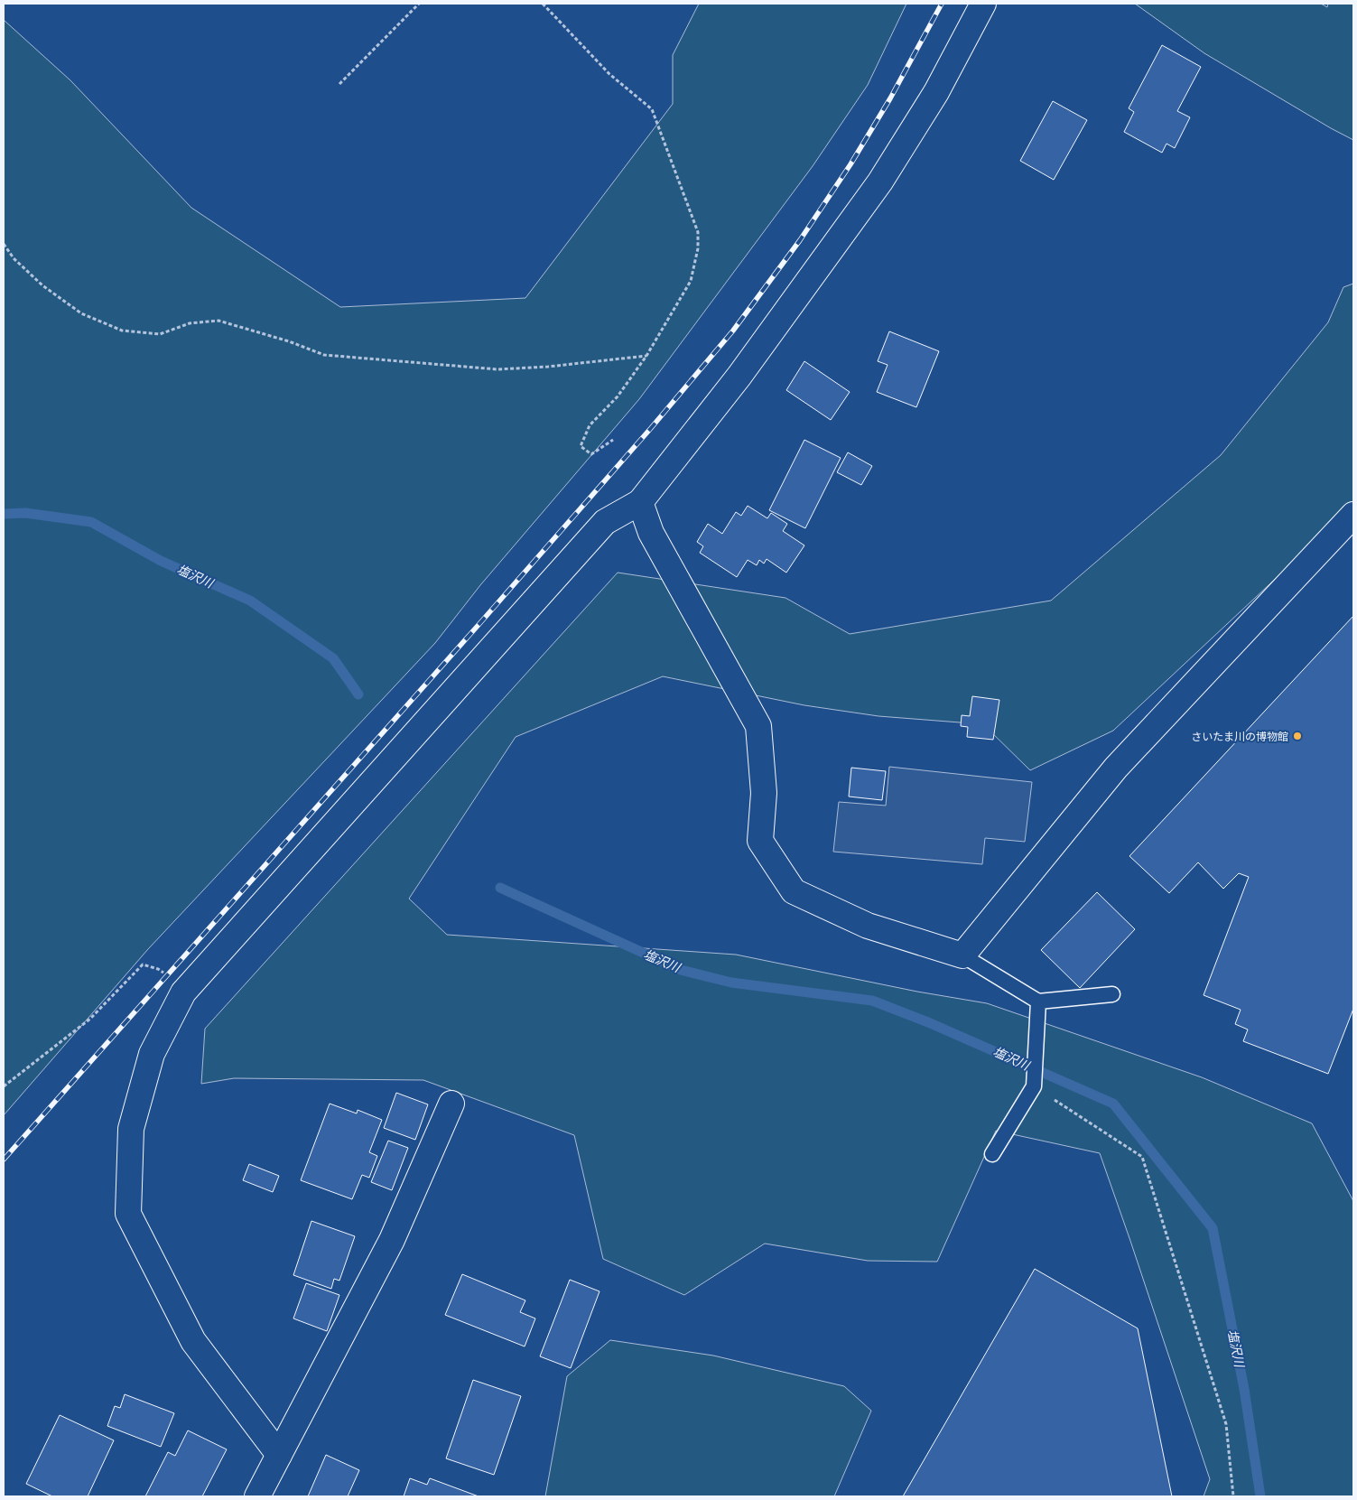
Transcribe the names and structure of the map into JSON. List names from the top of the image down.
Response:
{
  "water": ["塩沢川"],
  "places": ["さいたま川の博物館"]
}
